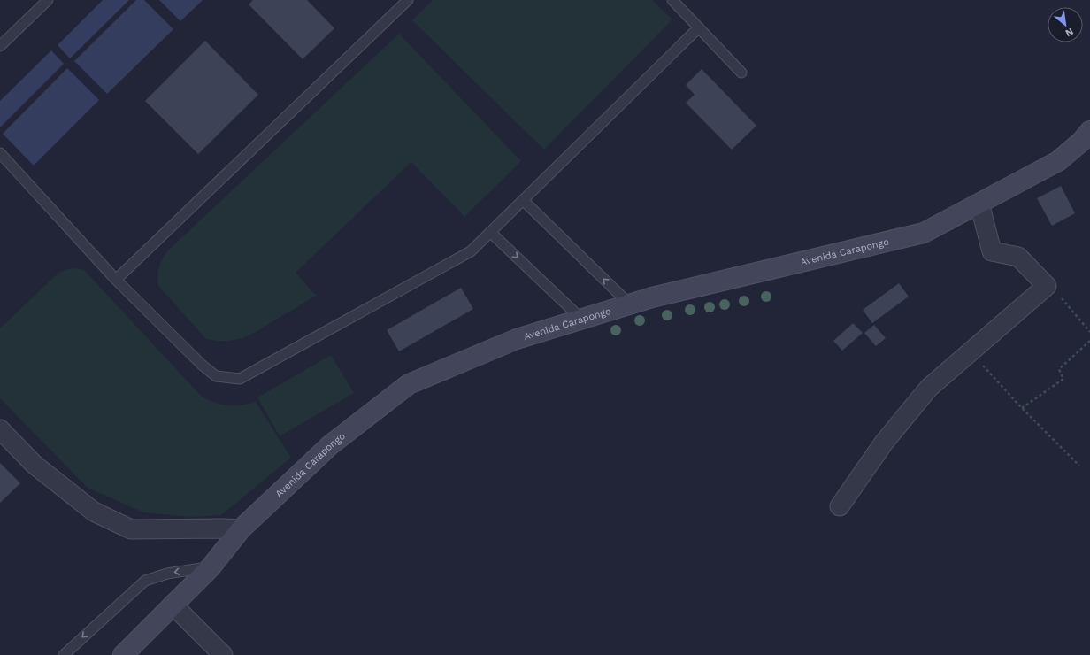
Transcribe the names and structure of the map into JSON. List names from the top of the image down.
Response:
{
  "streets": {
    "street": ["Avenida Carapongo"]
  },
  "north": "bottom right"
}
